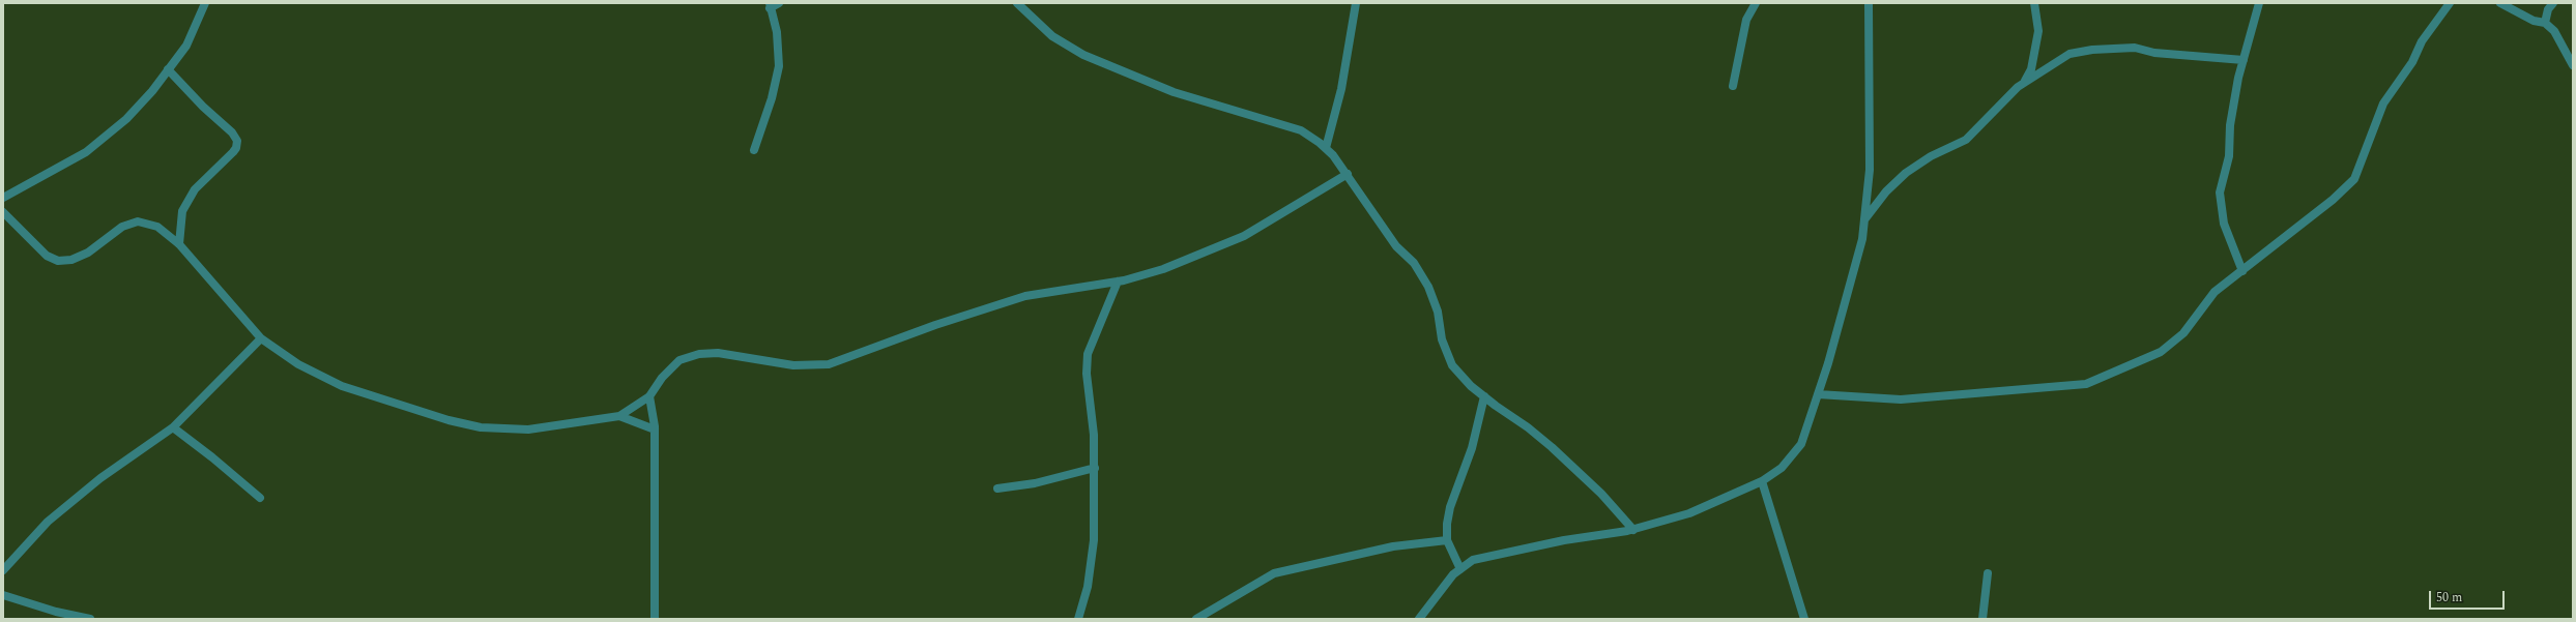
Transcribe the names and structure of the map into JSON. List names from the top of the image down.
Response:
{
  "scale_bar": "50 m"
}
